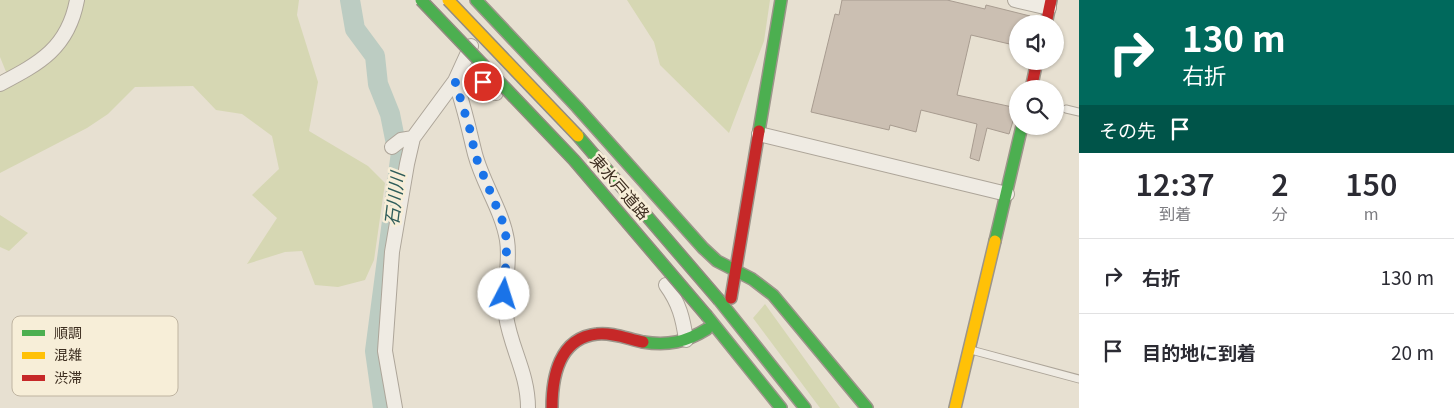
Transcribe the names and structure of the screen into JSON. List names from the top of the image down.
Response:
{
  "streets": {
    "main road": ["東水戸道路"]
  },
  "water": ["石川川"],
  "legend": ["順調", "混雑", "渋滞"],
  "page": {
    "turn": ["130 m", "右折"],
    "then": "その先",
    "eta": [
      "12:37",
      "到着",
      "2",
      "分",
      "150",
      "m"
    ],
    "list": [
      {
        "name": "右折",
        "value": "130 m"
      },
      {
        "name": "目的地に到着",
        "value": "20 m"
      }
    ]
  }
}
